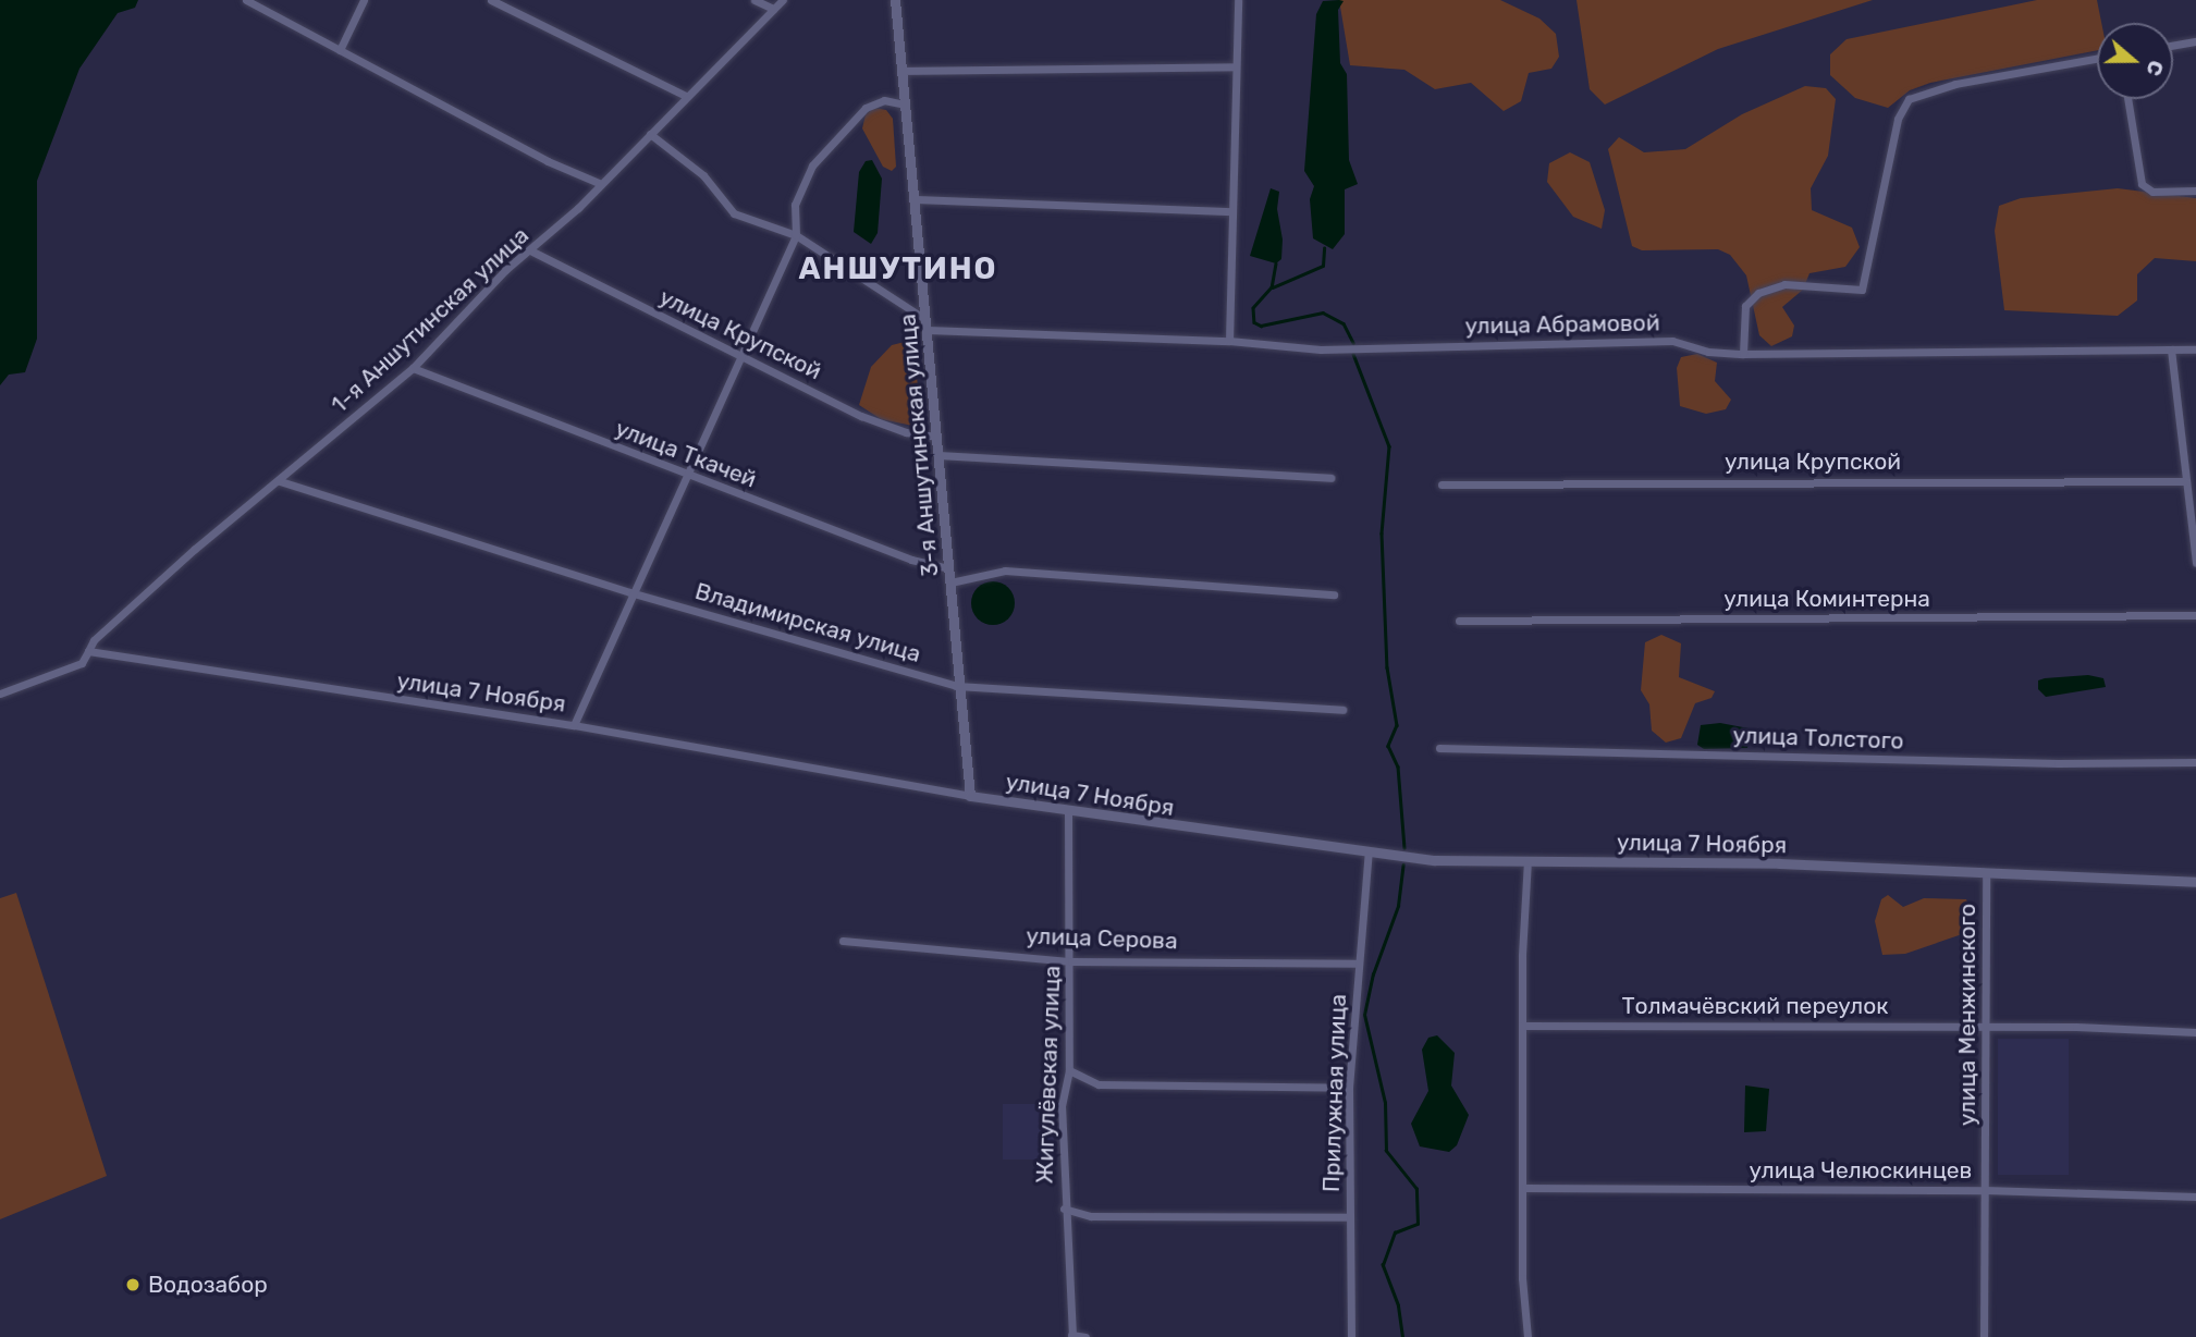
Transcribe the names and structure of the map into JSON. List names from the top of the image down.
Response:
{
  "streets": {
    "street": [
      "1-я Аншутинская улица",
      "улица Абрамовой",
      "улица Крупской",
      "3-я Аншутинская улица",
      "улица Ткачей",
      "улица Коминтерна",
      "Владимирская улица",
      "улица 7 Ноября",
      "улица Толстого",
      "улица Серова",
      "Толмачёвский переулок",
      "улица Менжинского",
      "Жигулёвская улица",
      "Прилужная улица",
      "улица Челюскинцев"
    ]
  },
  "crossings": [
    ["1-я Аншутинская улица", "улица Крупской"],
    ["1-я Аншутинская улица", "улица Ткачей"],
    ["1-я Аншутинская улица", "Владимирская улица"],
    ["1-я Аншутинская улица", "улица 7 Ноября"],
    ["улица Абрамовой", "3-я Аншутинская улица"],
    ["улица Крупской", "3-я Аншутинская улица"],
    ["3-я Аншутинская улица", "улица Ткачей"],
    ["3-я Аншутинская улица", "Владимирская улица"],
    ["3-я Аншутинская улица", "улица 7 Ноября"],
    ["улица 7 Ноября", "улица Менжинского"],
    ["улица 7 Ноября", "Жигулёвская улица"],
    ["улица 7 Ноября", "Прилужная улица"],
    ["улица Серова", "Жигулёвская улица"],
    ["улица Серова", "Прилужная улица"],
    ["Толмачёвский переулок", "улица Менжинского"],
    ["улица Менжинского", "улица Челюскинцев"]
  ],
  "districts": ["АНШУТИНО"],
  "places": ["Водозабор"],
  "north": "right"
}
